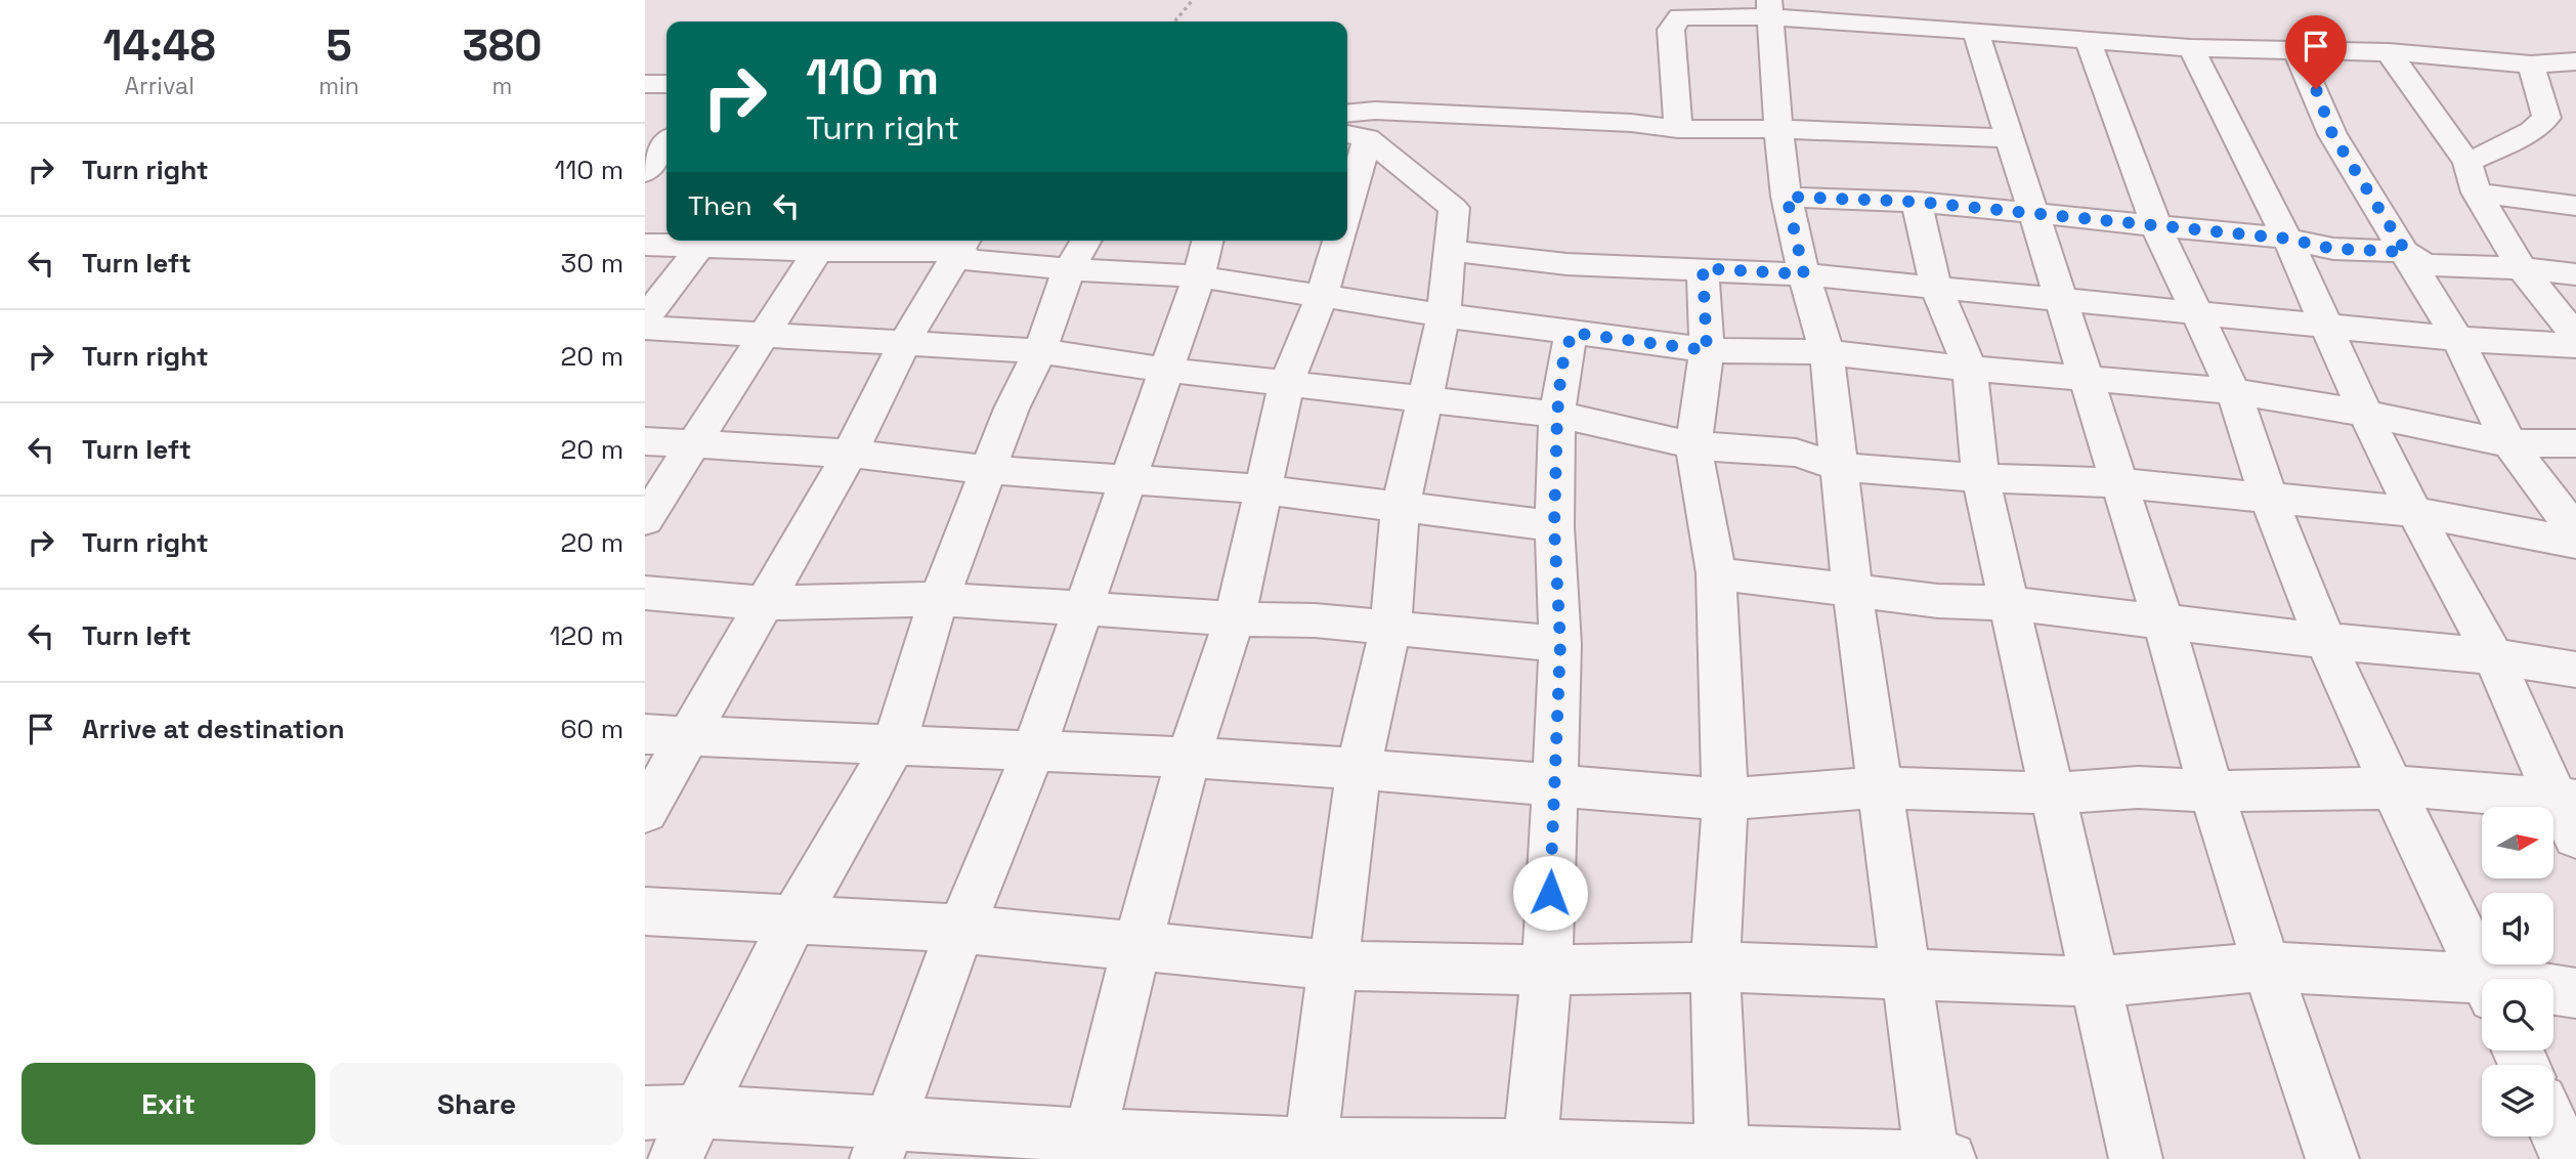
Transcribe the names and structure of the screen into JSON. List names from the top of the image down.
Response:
{
  "north": "right",
  "page": {
    "eta": [
      "14:48",
      "Arrival",
      "5",
      "min",
      "380",
      "m"
    ],
    "turn": ["110 m", "Turn right"],
    "list": [
      {
        "name": "Turn right",
        "value": "110 m"
      },
      {
        "name": "Turn left",
        "value": "30 m"
      },
      {
        "name": "Turn right",
        "value": "20 m"
      },
      {
        "name": "Turn left",
        "value": "20 m"
      },
      {
        "name": "Turn right",
        "value": "20 m"
      },
      {
        "name": "Turn left",
        "value": "120 m"
      },
      {
        "name": "Arrive at destination",
        "value": "60 m"
      }
    ],
    "then": "Then",
    "buttons": ["Exit", "Share"]
  }
}
